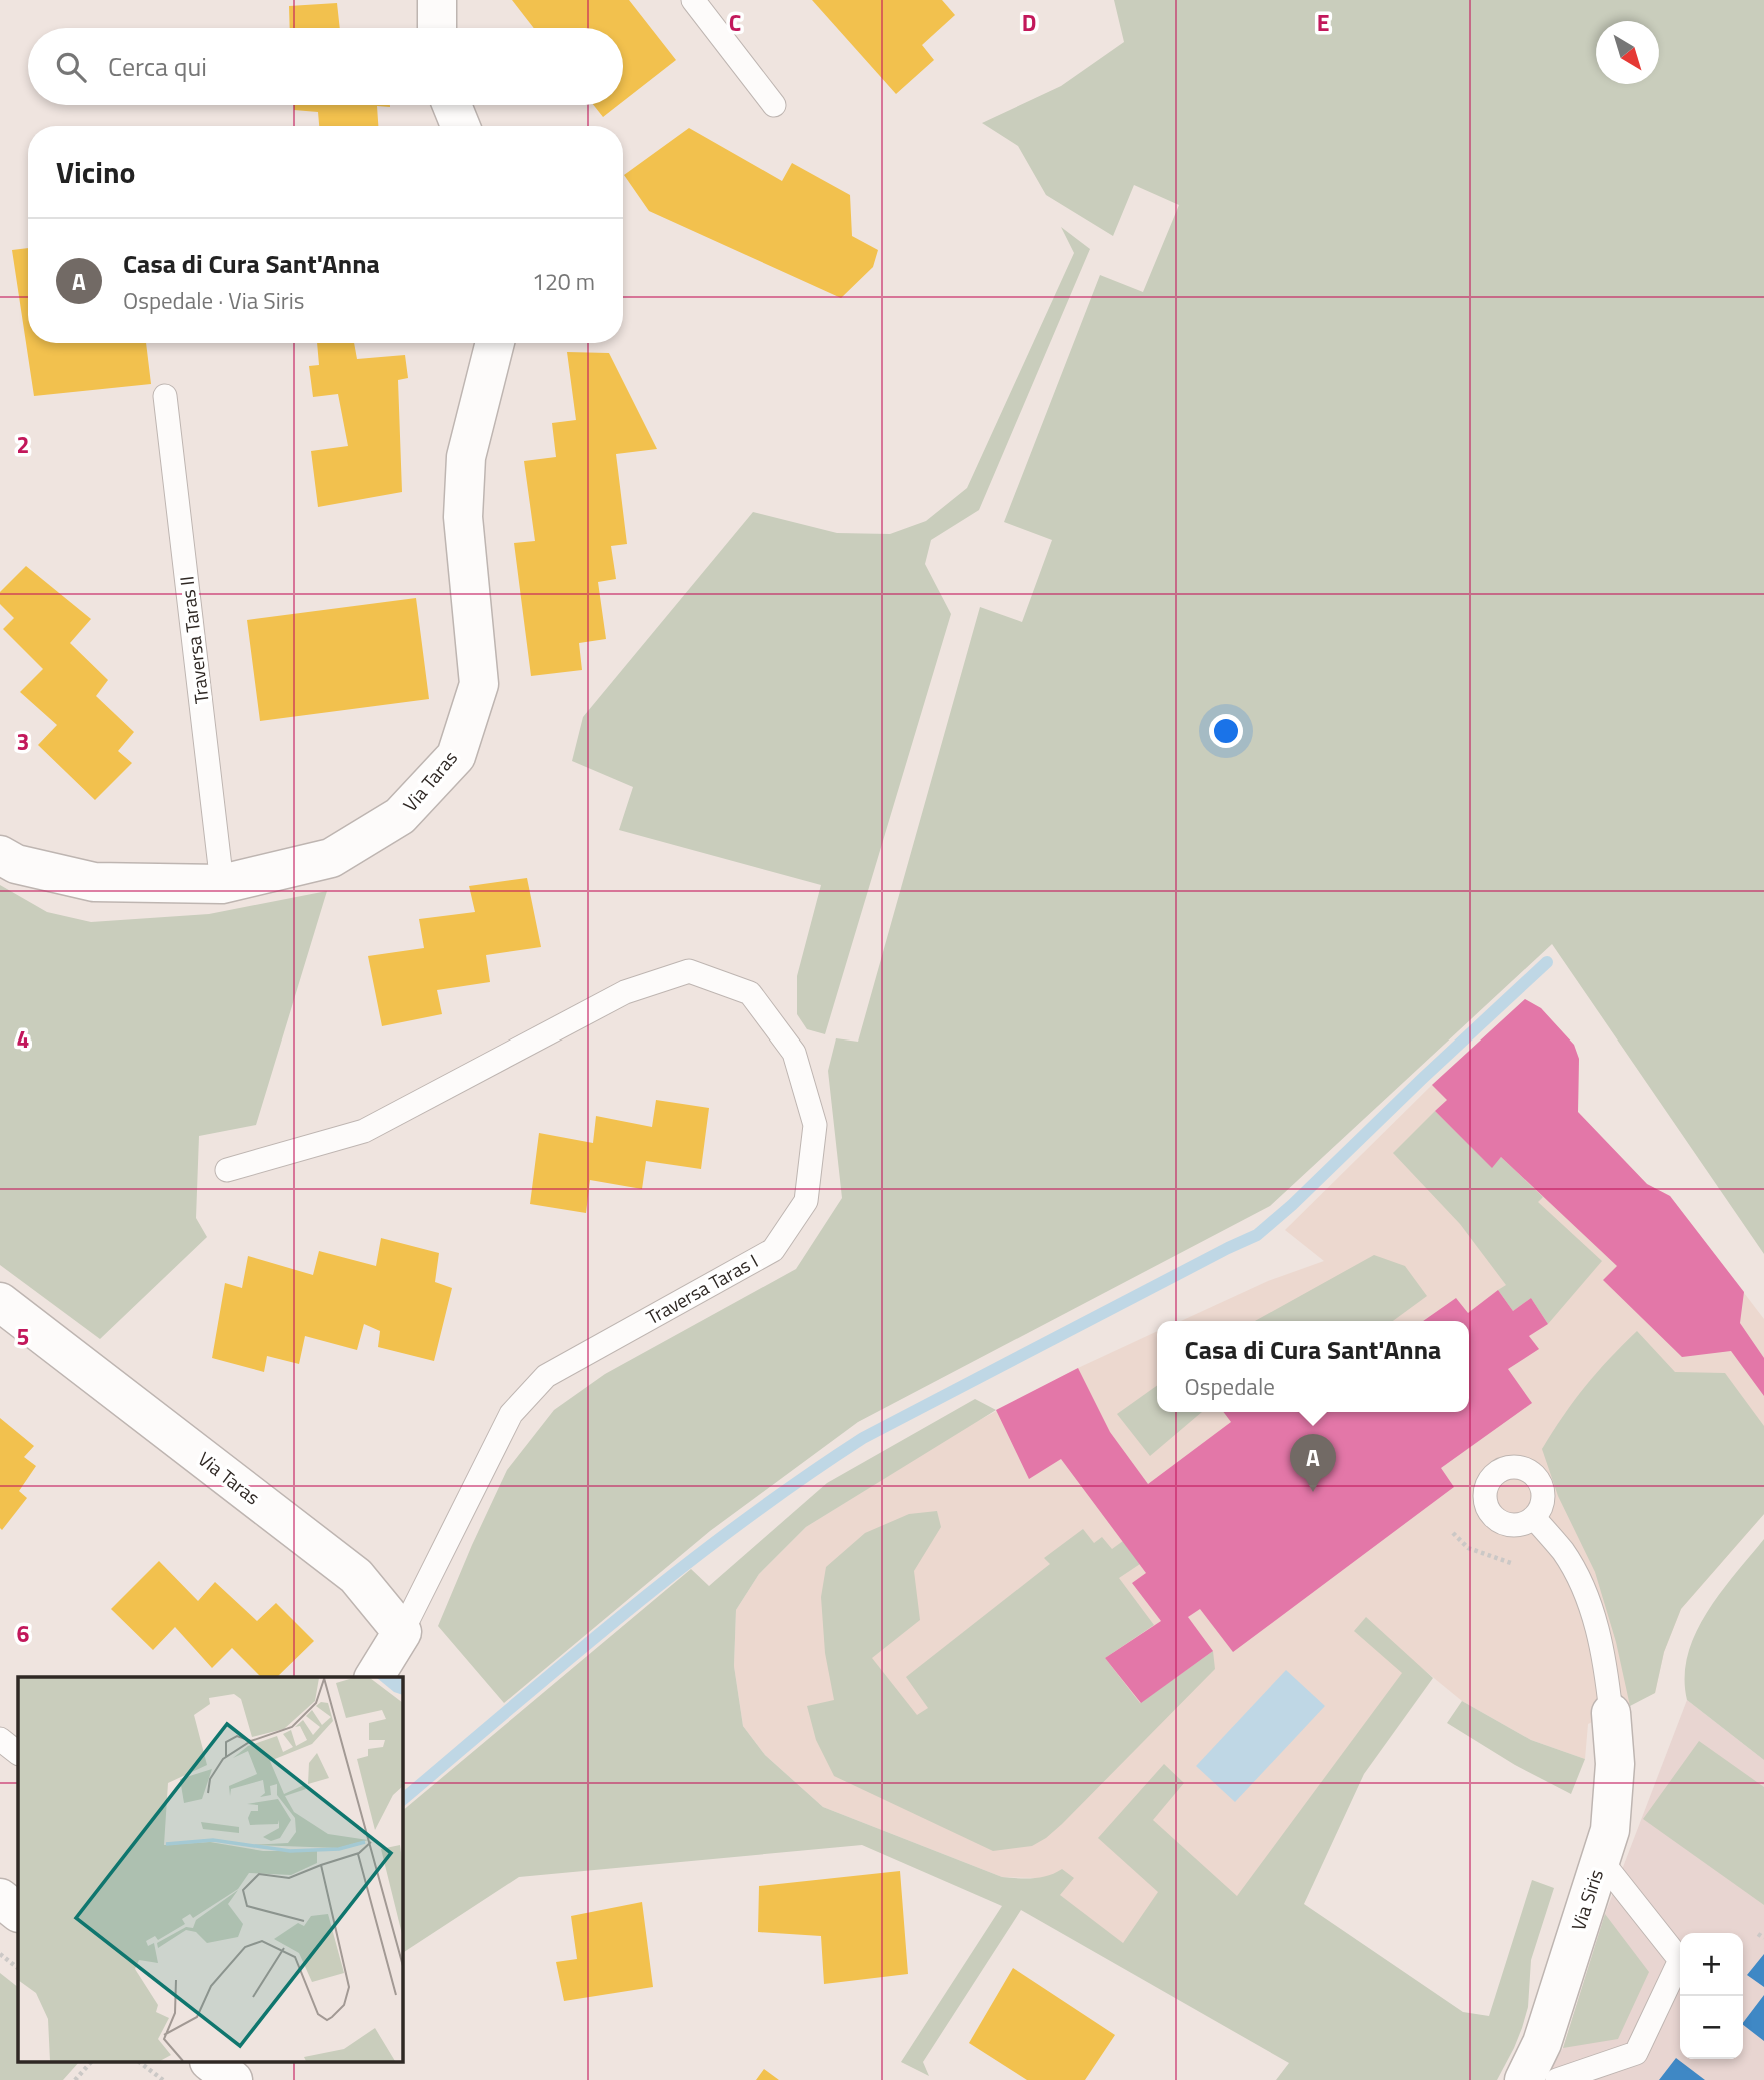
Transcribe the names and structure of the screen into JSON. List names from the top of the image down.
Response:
{
  "streets": {
    "street": ["Via Taras", "Via Siris"],
    "lane": ["Traversa Taras II", "Traversa Taras I"]
  },
  "crossings": [
    ["Traversa Taras II", "Via Taras"],
    ["Via Taras", "Traversa Taras I"]
  ],
  "north": "bottom right",
  "page": {
    "search": "Cerca qui",
    "heading": "Vicino",
    "list": [
      {
        "mark": "A",
        "name": "Casa di Cura Sant'Anna",
        "note": "Ospedale · Via Siris",
        "value": "120 m"
      }
    ],
    "popup": ["Casa di Cura Sant'Anna", "Ospedale"],
    "pins": "A",
    "map_buttons": ["+", "−"]
  },
  "grid": {
    "columns": ["C", "D", "E"],
    "rows": [
      "2",
      "3",
      "4",
      "5",
      "6"
    ]
  }
}
